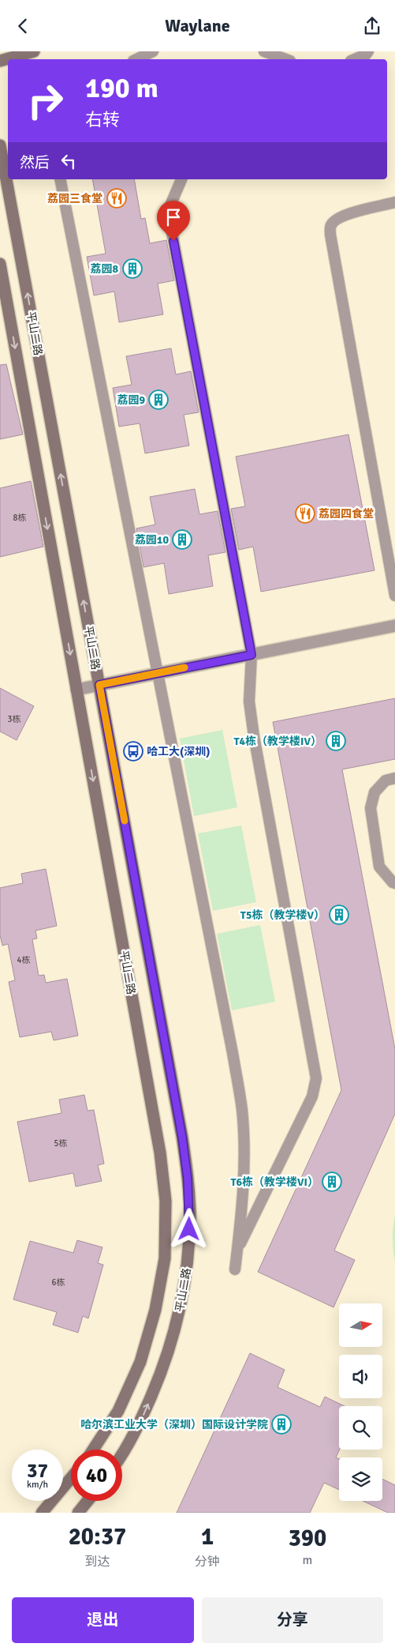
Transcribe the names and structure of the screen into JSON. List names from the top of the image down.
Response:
{
  "streets": {
    "street": ["平山二路"]
  },
  "places": {
    "restaurant": ["荔园三食堂", "荔园四食堂"],
    "building": [
      "荔园8",
      "荔园9",
      "荔园10",
      "T4栋（教学楼IV）",
      "T5栋（教学楼V）",
      "T6栋（教学楼VI）",
      "哈尔滨工业大学（深圳）国际设计学院"
    ],
    "bus stop": ["哈工大(深圳)"]
  },
  "house_numbers": [
    "8栋",
    "3栋",
    "4栋",
    "5栋",
    "6栋"
  ],
  "north": "right",
  "page": {
    "header": "Waylane",
    "turn": ["190 m", "右转"],
    "then": "然后",
    "speed": "37 km/h",
    "limit": "40",
    "eta": [
      "20:37",
      "到达",
      "1",
      "分钟",
      "390",
      "m"
    ],
    "buttons": ["退出", "分享"]
  }
}
